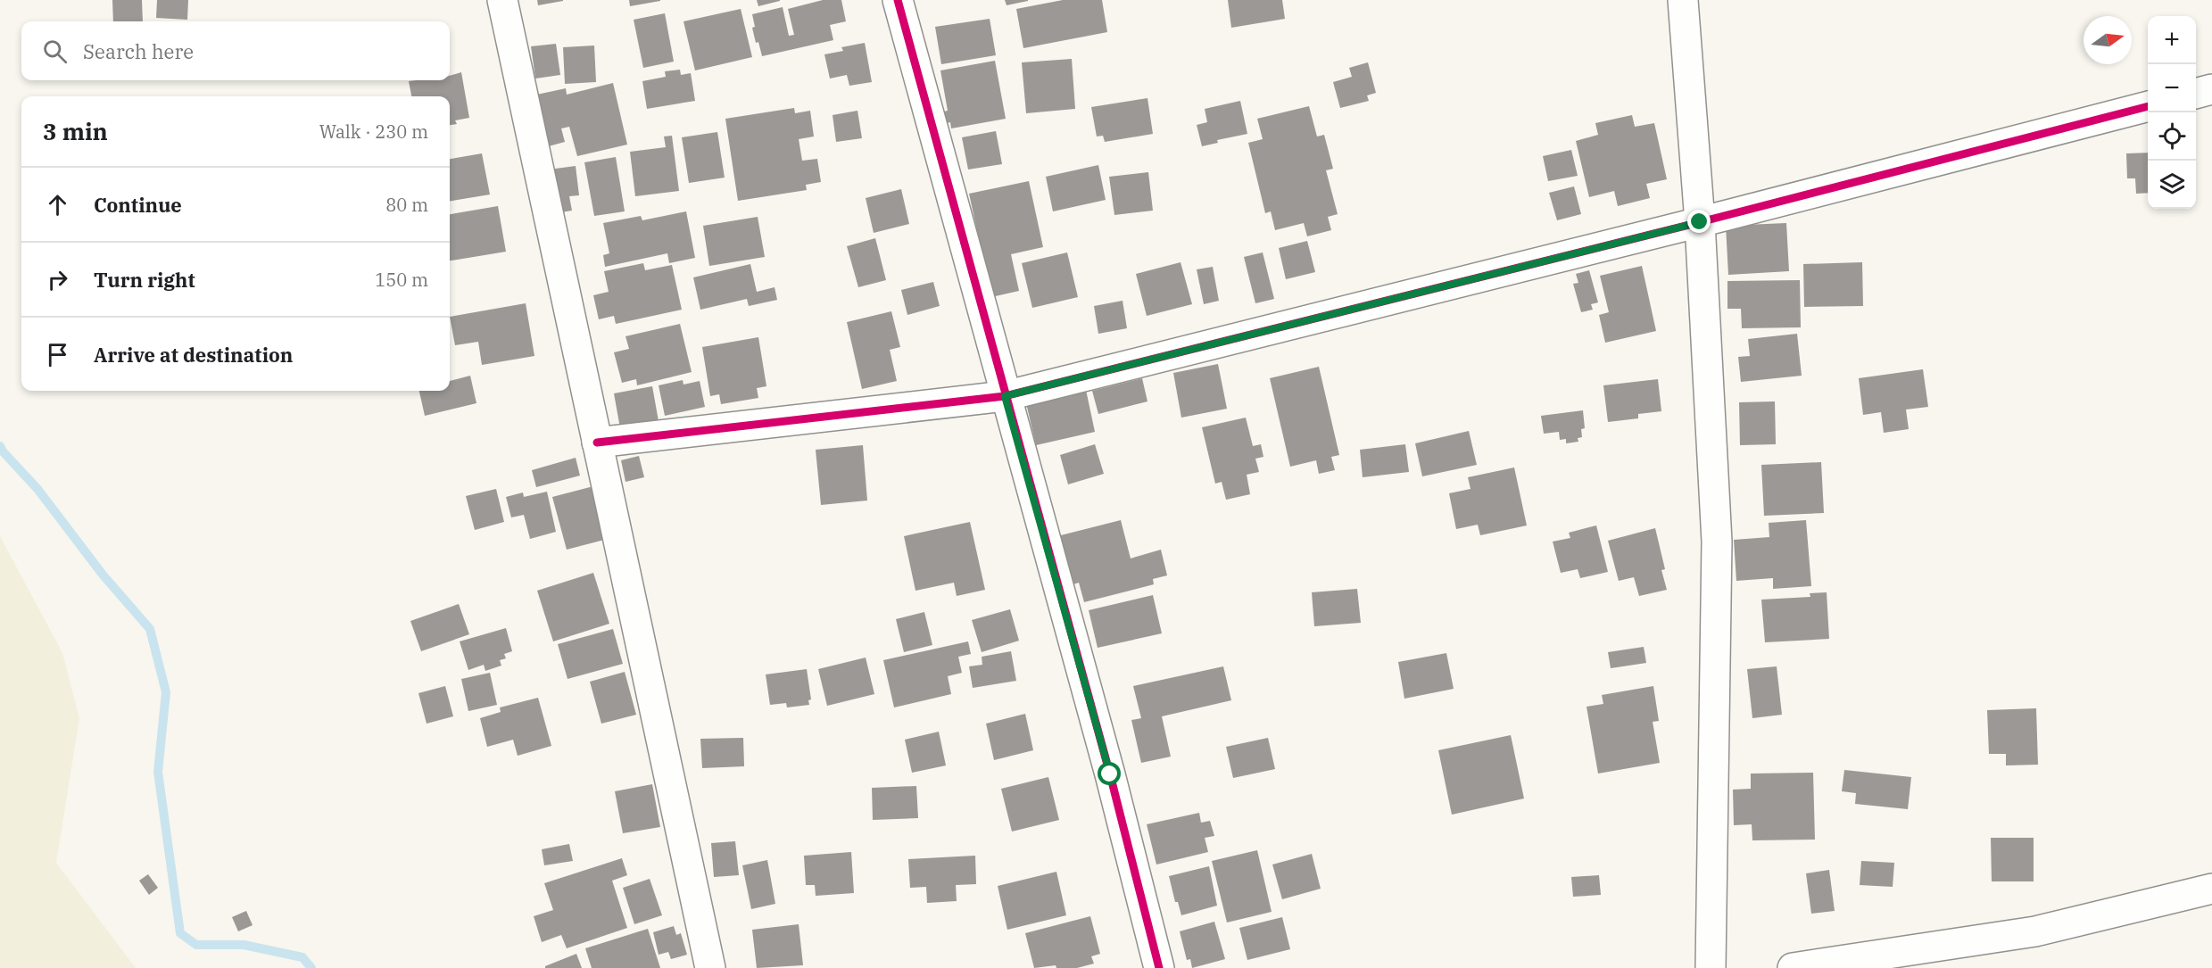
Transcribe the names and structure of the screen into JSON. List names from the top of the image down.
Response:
{
  "north": "right",
  "page": {
    "map_buttons": ["+", "−"],
    "search": "Search here",
    "heading": ["3 min", "Walk · 230 m"],
    "list": [
      ["Continue", "80 m"],
      ["Turn right", "150 m"],
      "Arrive at destination"
    ]
  }
}
